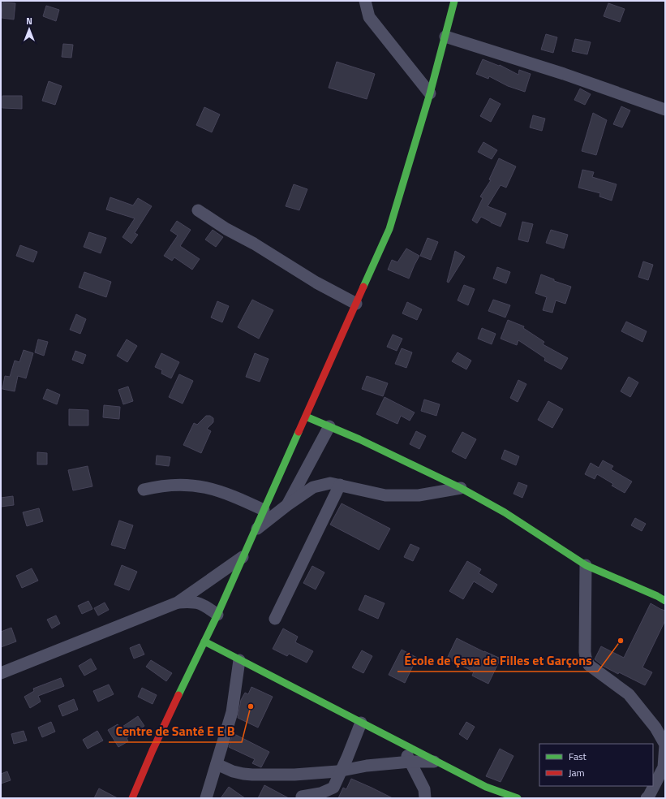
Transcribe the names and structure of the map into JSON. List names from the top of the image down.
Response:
{
  "places": ["École de Çava de Filles et Garçons", "Centre de Santé E E B"],
  "legend": ["Fast", "Jam"],
  "north": "top"
}
